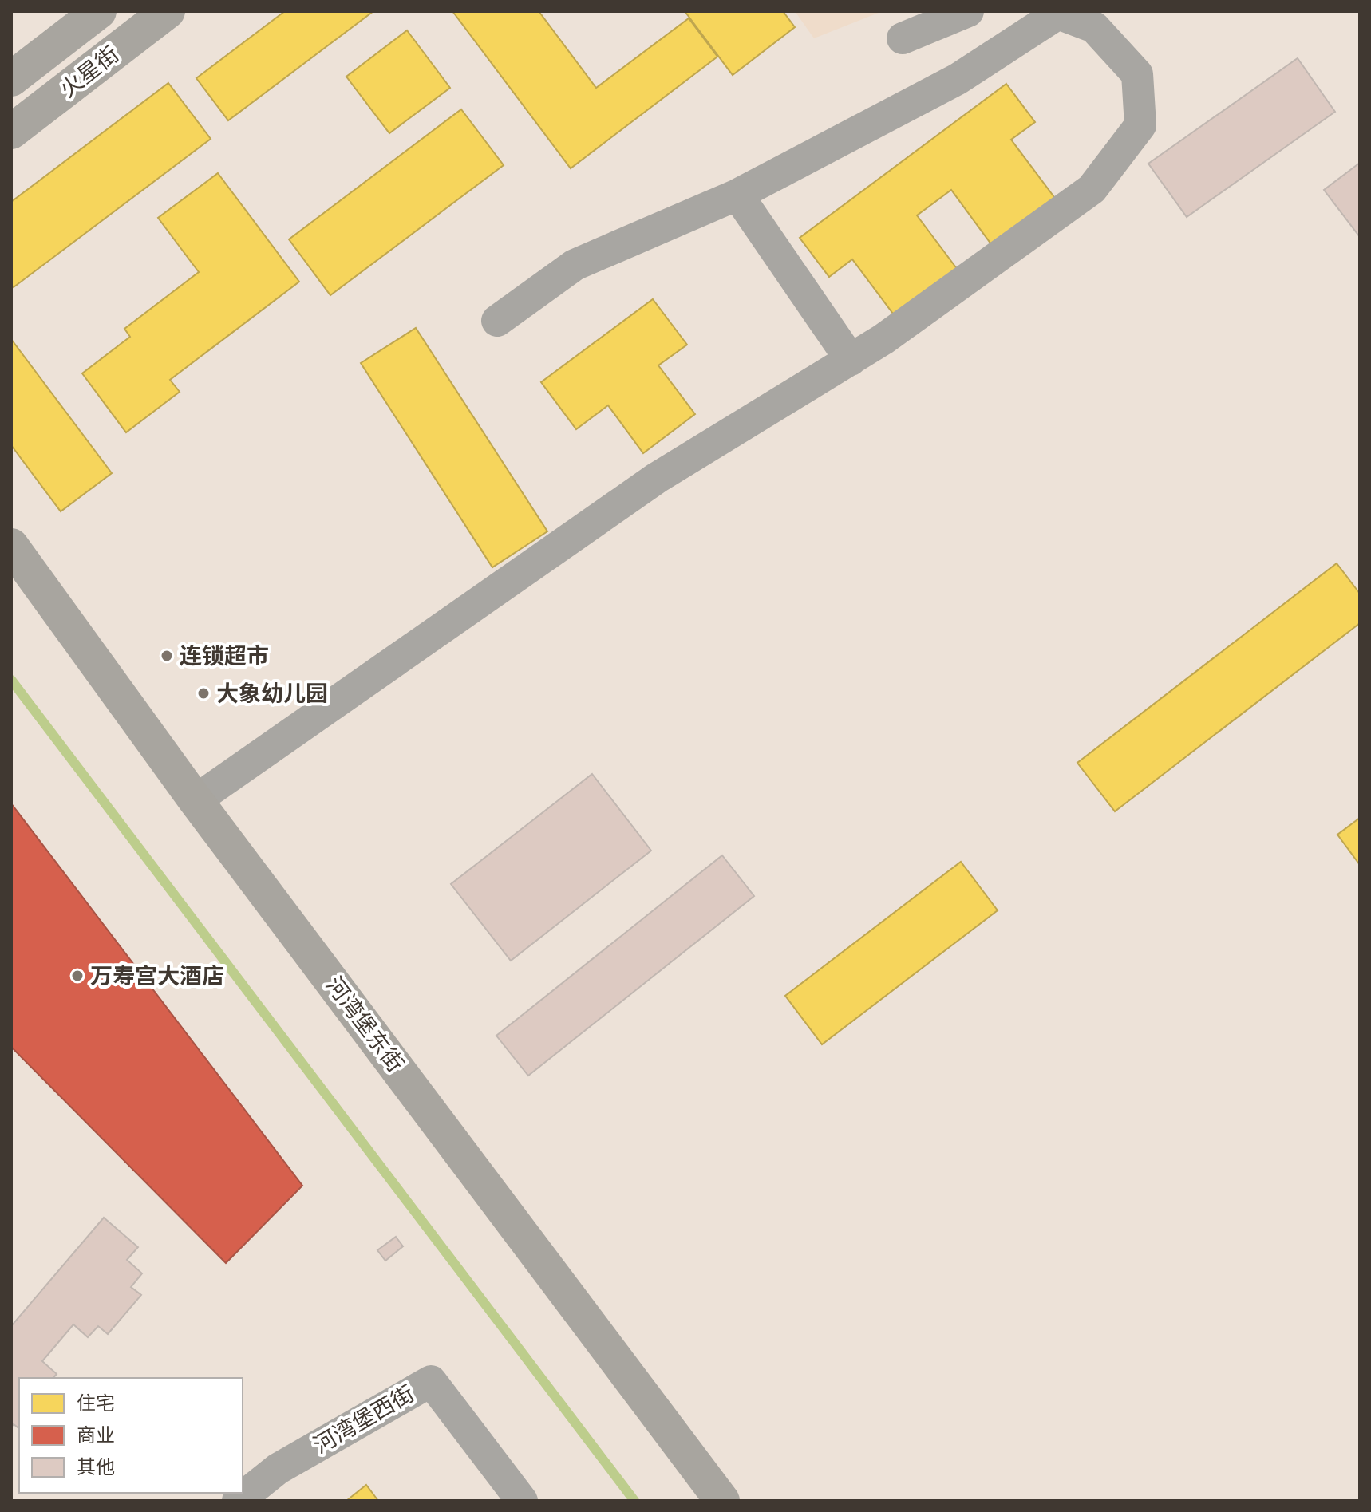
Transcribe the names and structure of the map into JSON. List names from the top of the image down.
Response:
{
  "streets": {
    "street": ["火星街", "河湾堡东街", "河湾堡西街"]
  },
  "places": ["连锁超市", "大象幼儿园", "万寿宫大酒店"],
  "legend": ["住宅", "商业", "其他"]
}
